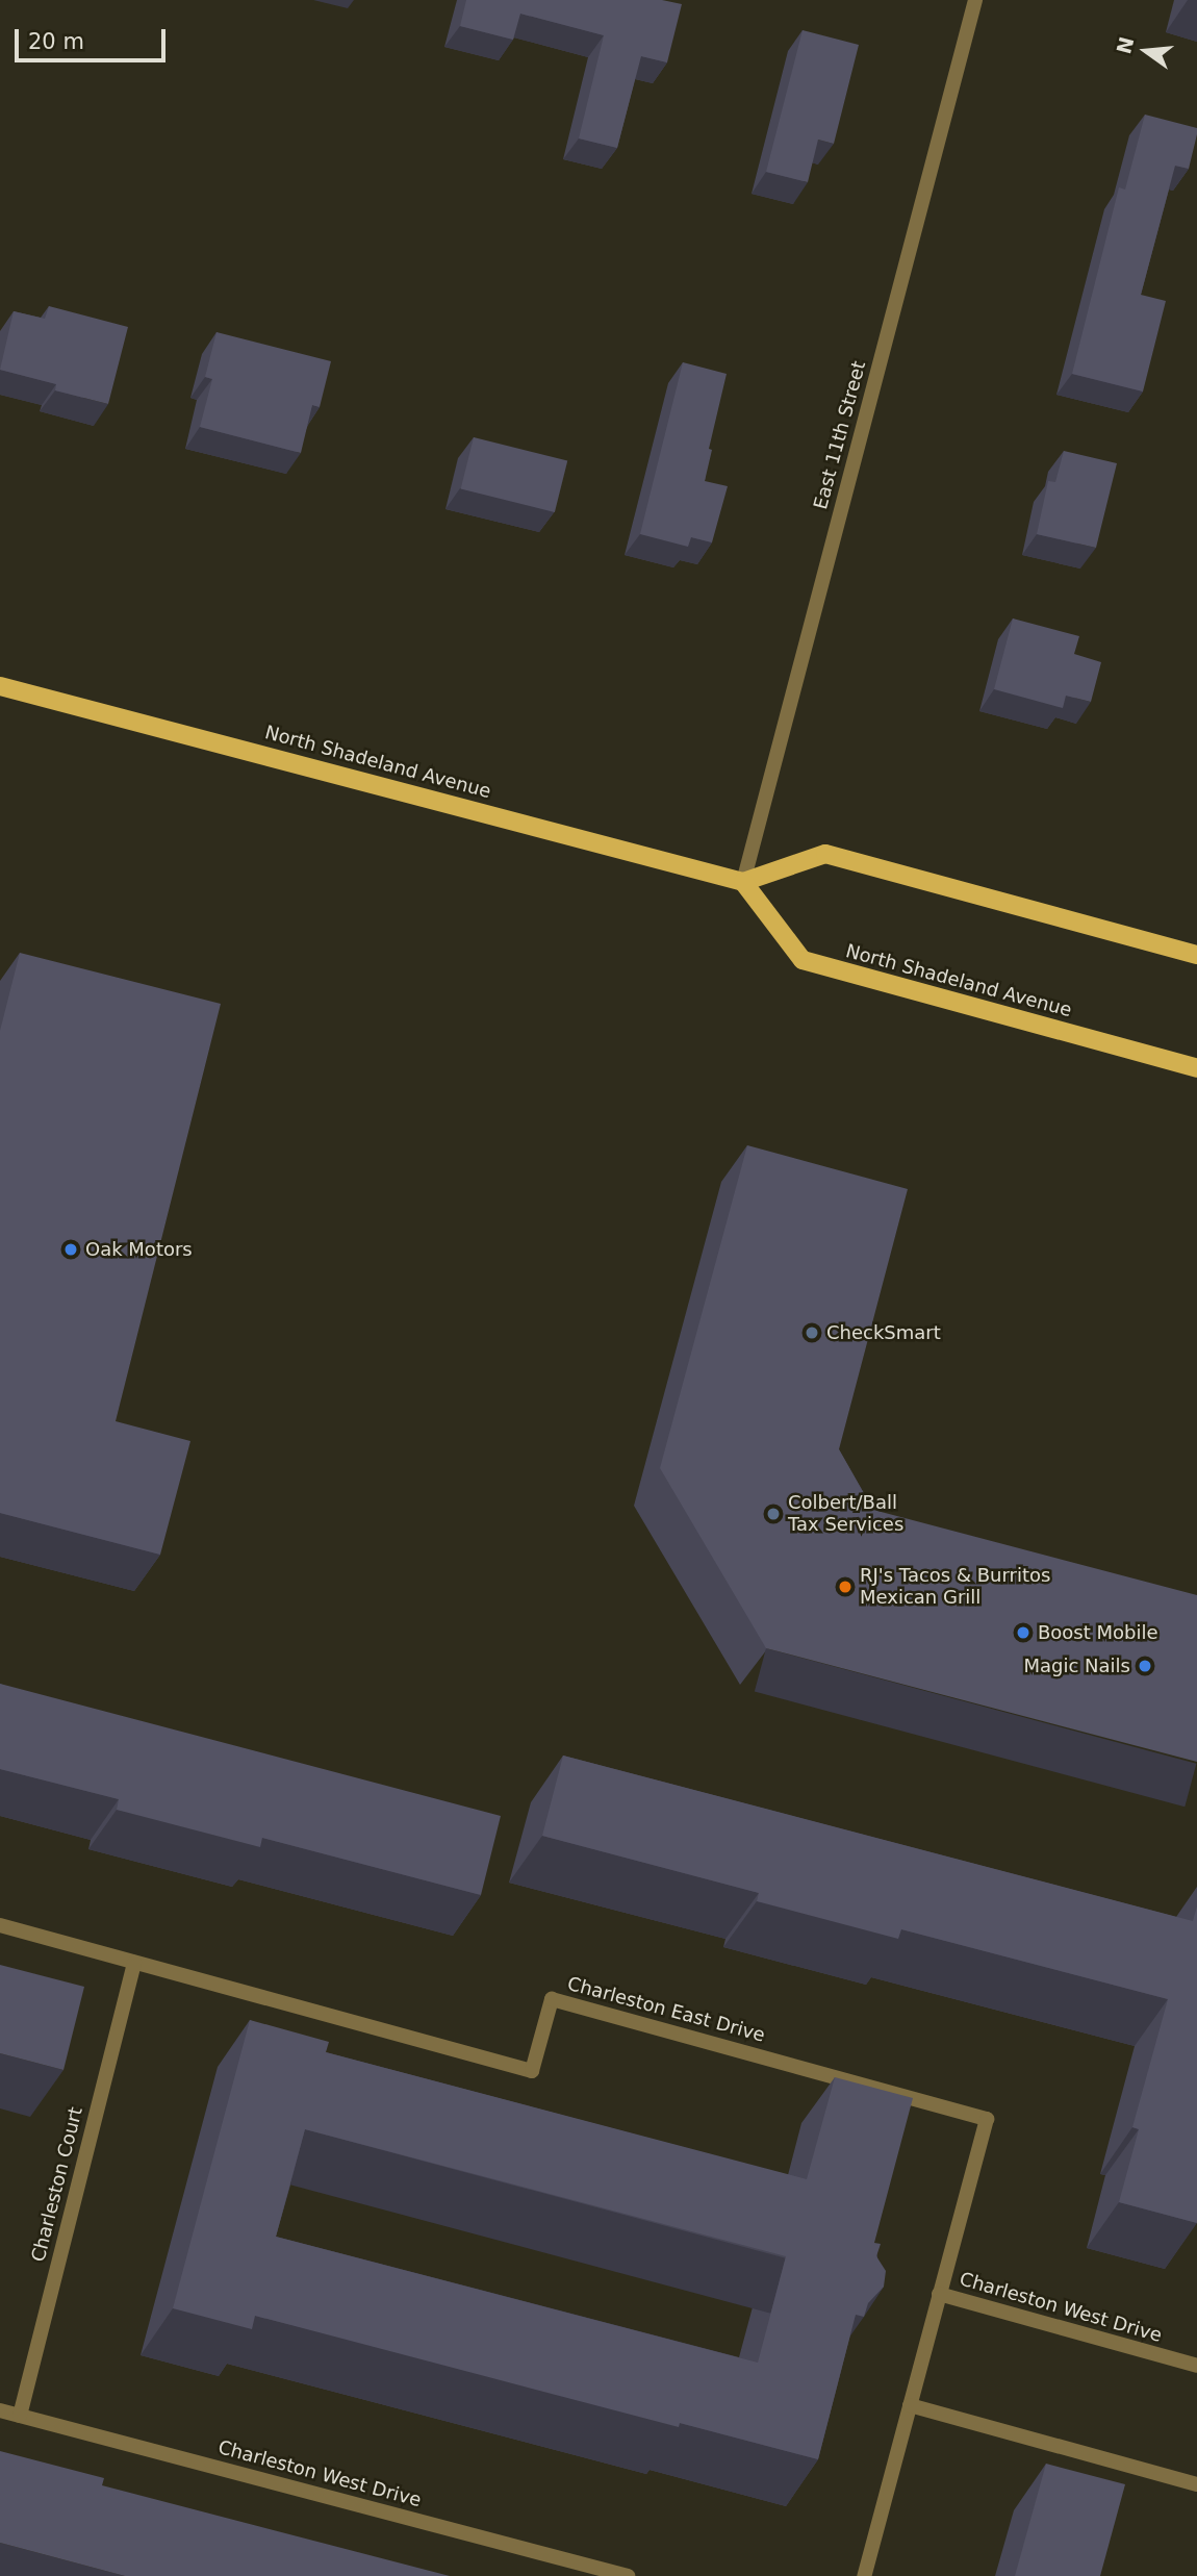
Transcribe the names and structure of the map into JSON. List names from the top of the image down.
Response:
{
  "streets": {
    "main road": ["North Shadeland Avenue"],
    "street": [
      "East 11th Street",
      "Charleston East Drive",
      "Charleston Court",
      "Charleston West Drive"
    ]
  },
  "crossings": [
    ["East 11th Street", "North Shadeland Avenue"],
    ["Charleston East Drive", "Charleston Court"],
    ["Charleston East Drive", "Charleston West Drive"],
    ["Charleston Court", "Charleston West Drive"]
  ],
  "places": [
    "Oak Motors",
    "CheckSmart",
    "Colbert/Ball Tax Services",
    "RJ's Tacos & Burritos Mexican Grill",
    "Boost Mobile",
    "Magic Nails"
  ],
  "scale_bar": "20 m",
  "north": "left"
}
